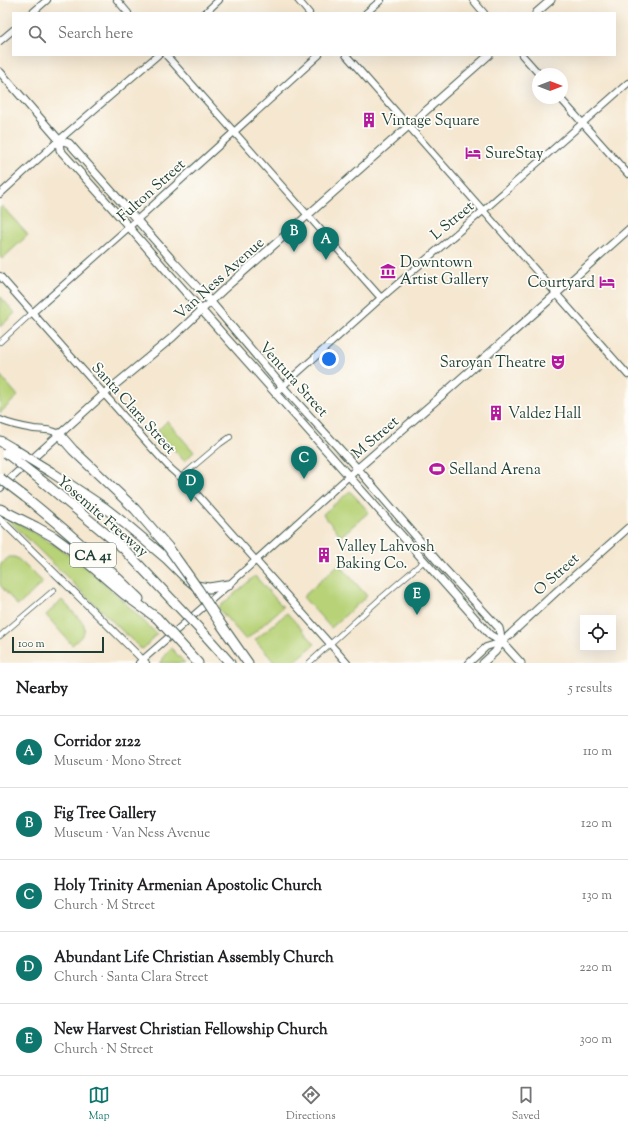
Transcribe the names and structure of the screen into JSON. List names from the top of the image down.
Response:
{
  "streets": {
    "highway": ["Yosemite Freeway", "CA 41"],
    "main road": [
      "Van Ness Avenue",
      "Ventura Street",
      "M Street",
      "O Street"
    ],
    "street": ["Fulton Street", "L Street", "Santa Clara Street"]
  },
  "crossings": [
    ["Fulton Street", "Ventura Street"],
    ["Fulton Street", "Santa Clara Street"],
    ["L Street", "Ventura Street"],
    ["Van Ness Avenue", "Ventura Street"],
    ["Van Ness Avenue", "Santa Clara Street"],
    ["Ventura Street", "M Street"],
    ["Ventura Street", "O Street"],
    ["Santa Clara Street", "M Street"]
  ],
  "places": {
    "building": ["Vintage Square", "Valdez Hall", "Valley Lahvosh Baking Co."],
    "hotel": ["SureStay", "Courtyard"],
    "museum": ["Downtown Artist Gallery"],
    "theatre": ["Saroyan Theatre"],
    "sports": ["Selland Arena"]
  },
  "scale_bar": "100 m",
  "north": "right",
  "page": {
    "search": "Search here",
    "pins": [
      "B",
      "A",
      "C",
      "D",
      "E"
    ],
    "scale": "100 m",
    "heading": ["Nearby", "5 results"],
    "list": [
      {
        "mark": "A",
        "name": "Corridor 2122",
        "note": "Museum · Mono Street",
        "value": "110 m"
      },
      {
        "mark": "B",
        "name": "Fig Tree Gallery",
        "note": "Museum · Van Ness Avenue",
        "value": "120 m"
      },
      {
        "mark": "C",
        "name": "Holy Trinity Armenian Apostolic Church",
        "note": "Church · M Street",
        "value": "130 m"
      },
      {
        "mark": "D",
        "name": "Abundant Life Christian Assembly Church",
        "note": "Church · Santa Clara Street",
        "value": "220 m"
      },
      {
        "mark": "E",
        "name": "New Harvest Christian Fellowship Church",
        "note": "Church · N Street",
        "value": "300 m"
      }
    ],
    "nav": ["Map", "Directions", "Saved"]
  }
}
